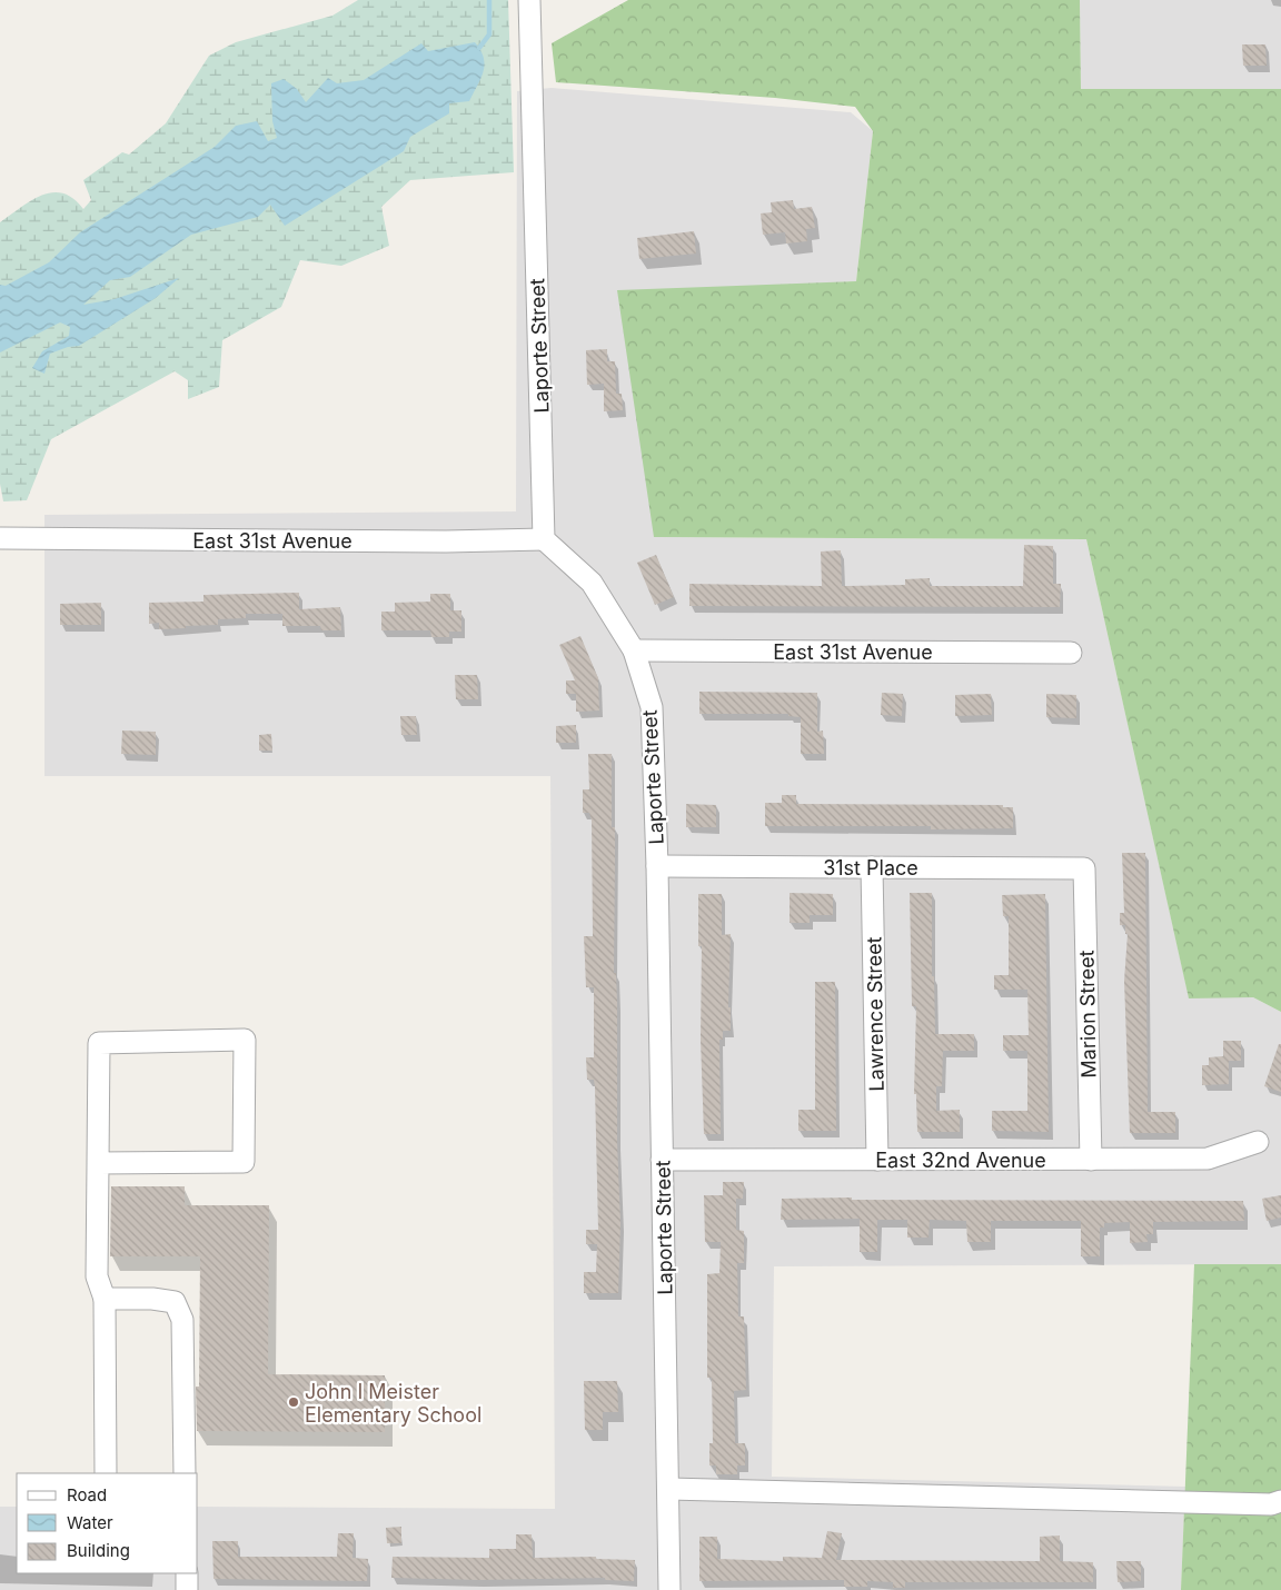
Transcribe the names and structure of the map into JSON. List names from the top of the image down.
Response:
{
  "streets": {
    "street": [
      "Laporte Street",
      "East 31st Avenue",
      "31st Place",
      "Lawrence Street",
      "Marion Street",
      "East 32nd Avenue"
    ]
  },
  "crossings": [
    ["Laporte Street", "East 31st Avenue"],
    ["Laporte Street", "31st Place"],
    ["Laporte Street", "East 32nd Avenue"],
    ["31st Place", "Lawrence Street"],
    ["31st Place", "Marion Street"],
    ["Lawrence Street", "East 32nd Avenue"],
    ["Marion Street", "East 32nd Avenue"]
  ],
  "places": ["John I Meister Elementary School"],
  "legend": ["Road", "Water", "Building"]
}
